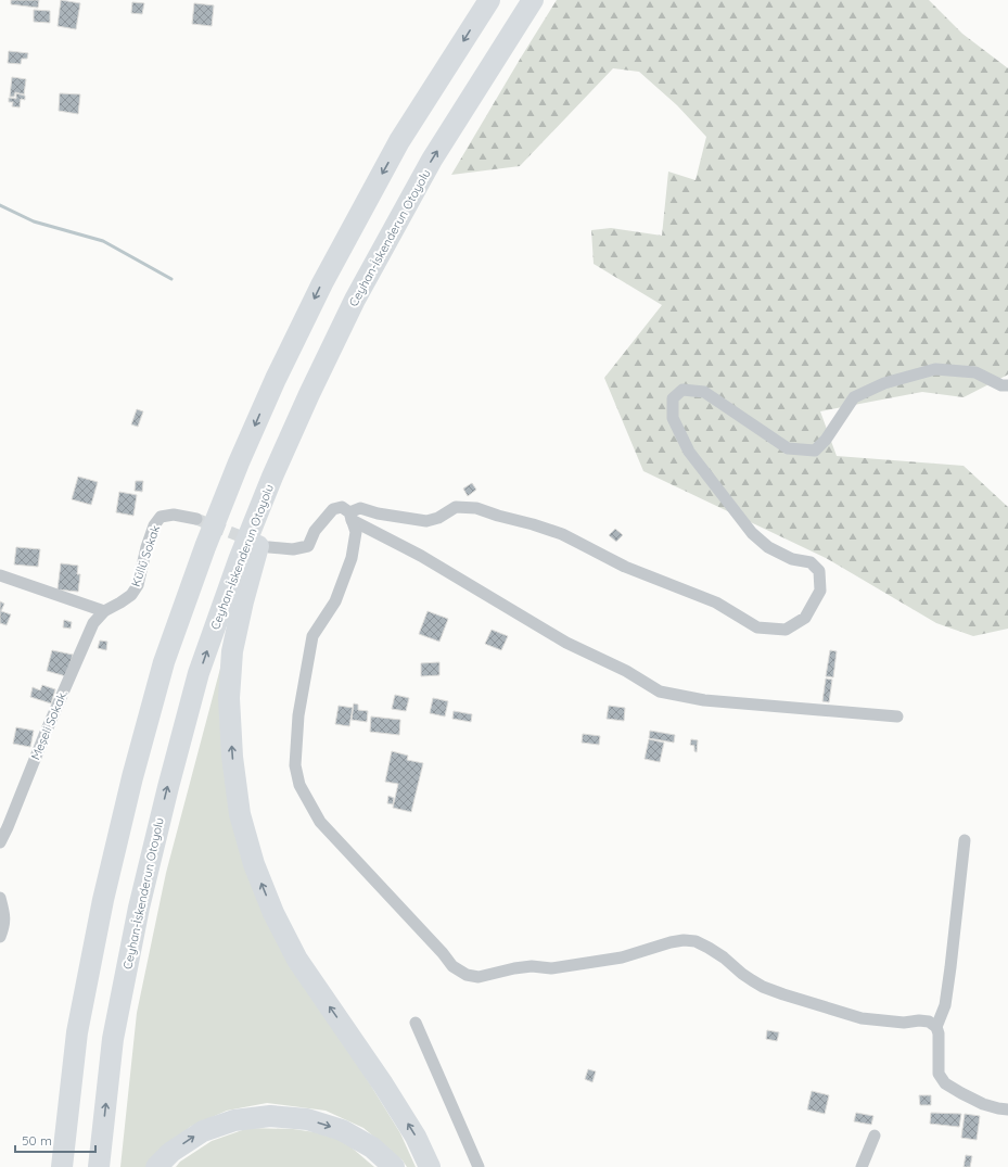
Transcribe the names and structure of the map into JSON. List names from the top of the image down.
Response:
{
  "streets": {
    "highway": ["Ceyhan-İskenderun Otoyolu"],
    "street": ["Küllü Sokak", "Meşeli Sokak."]
  },
  "crossings": [
    ["Küllü Sokak", "Meşeli Sokak."]
  ],
  "scale_bar": "50 m"
}
